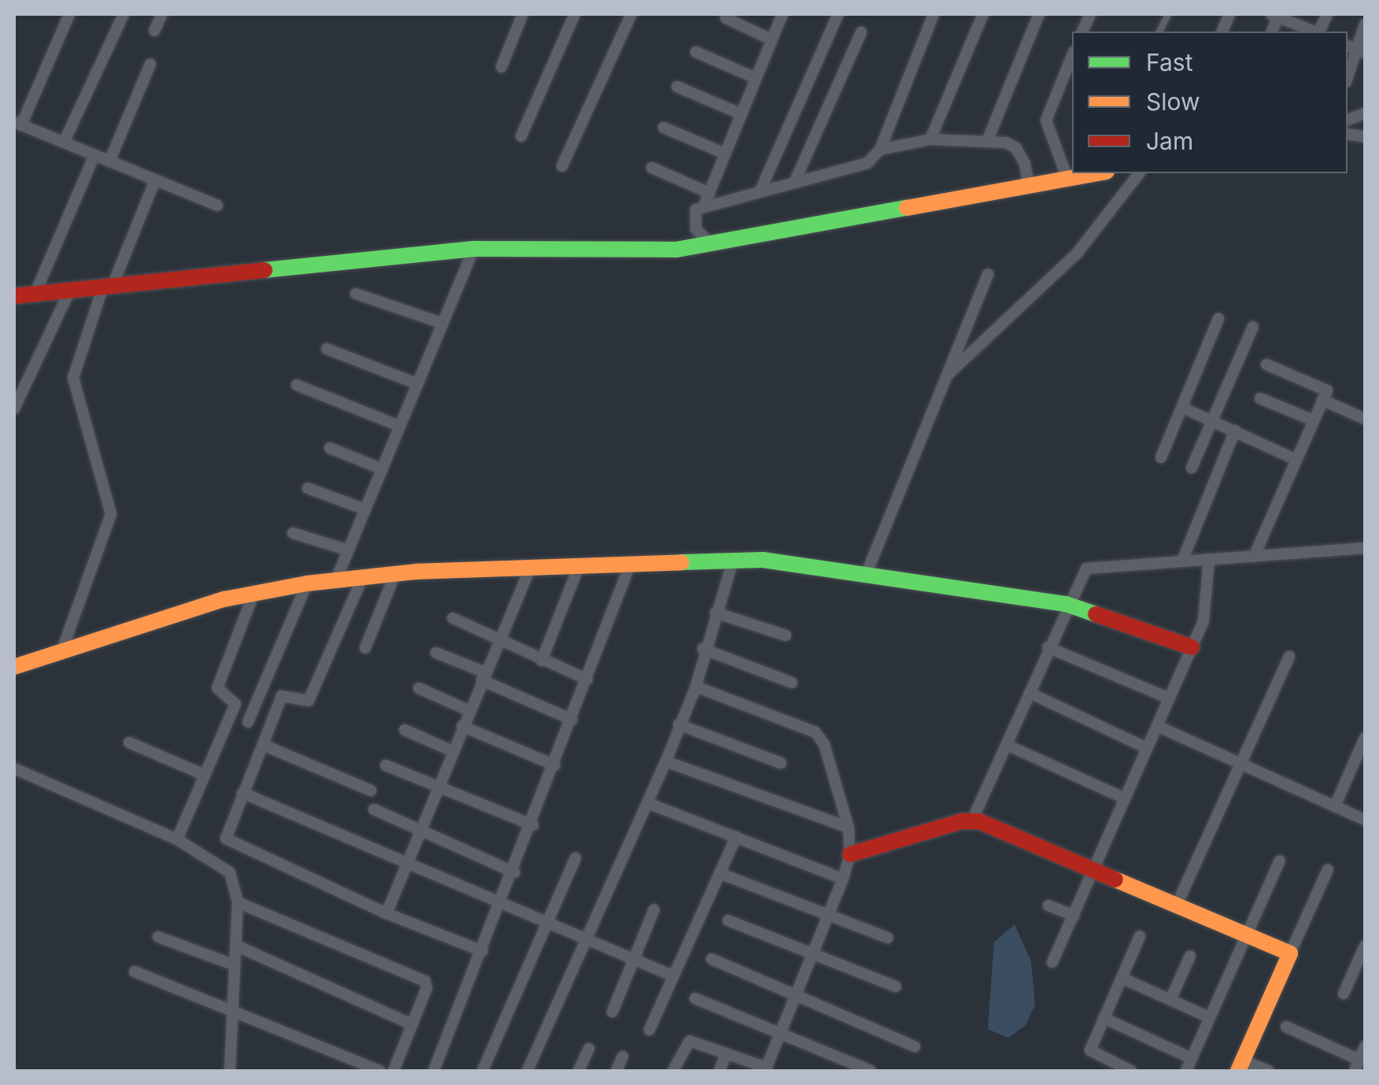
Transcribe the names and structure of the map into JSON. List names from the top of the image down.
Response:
{
  "legend": ["Fast", "Slow", "Jam"]
}
